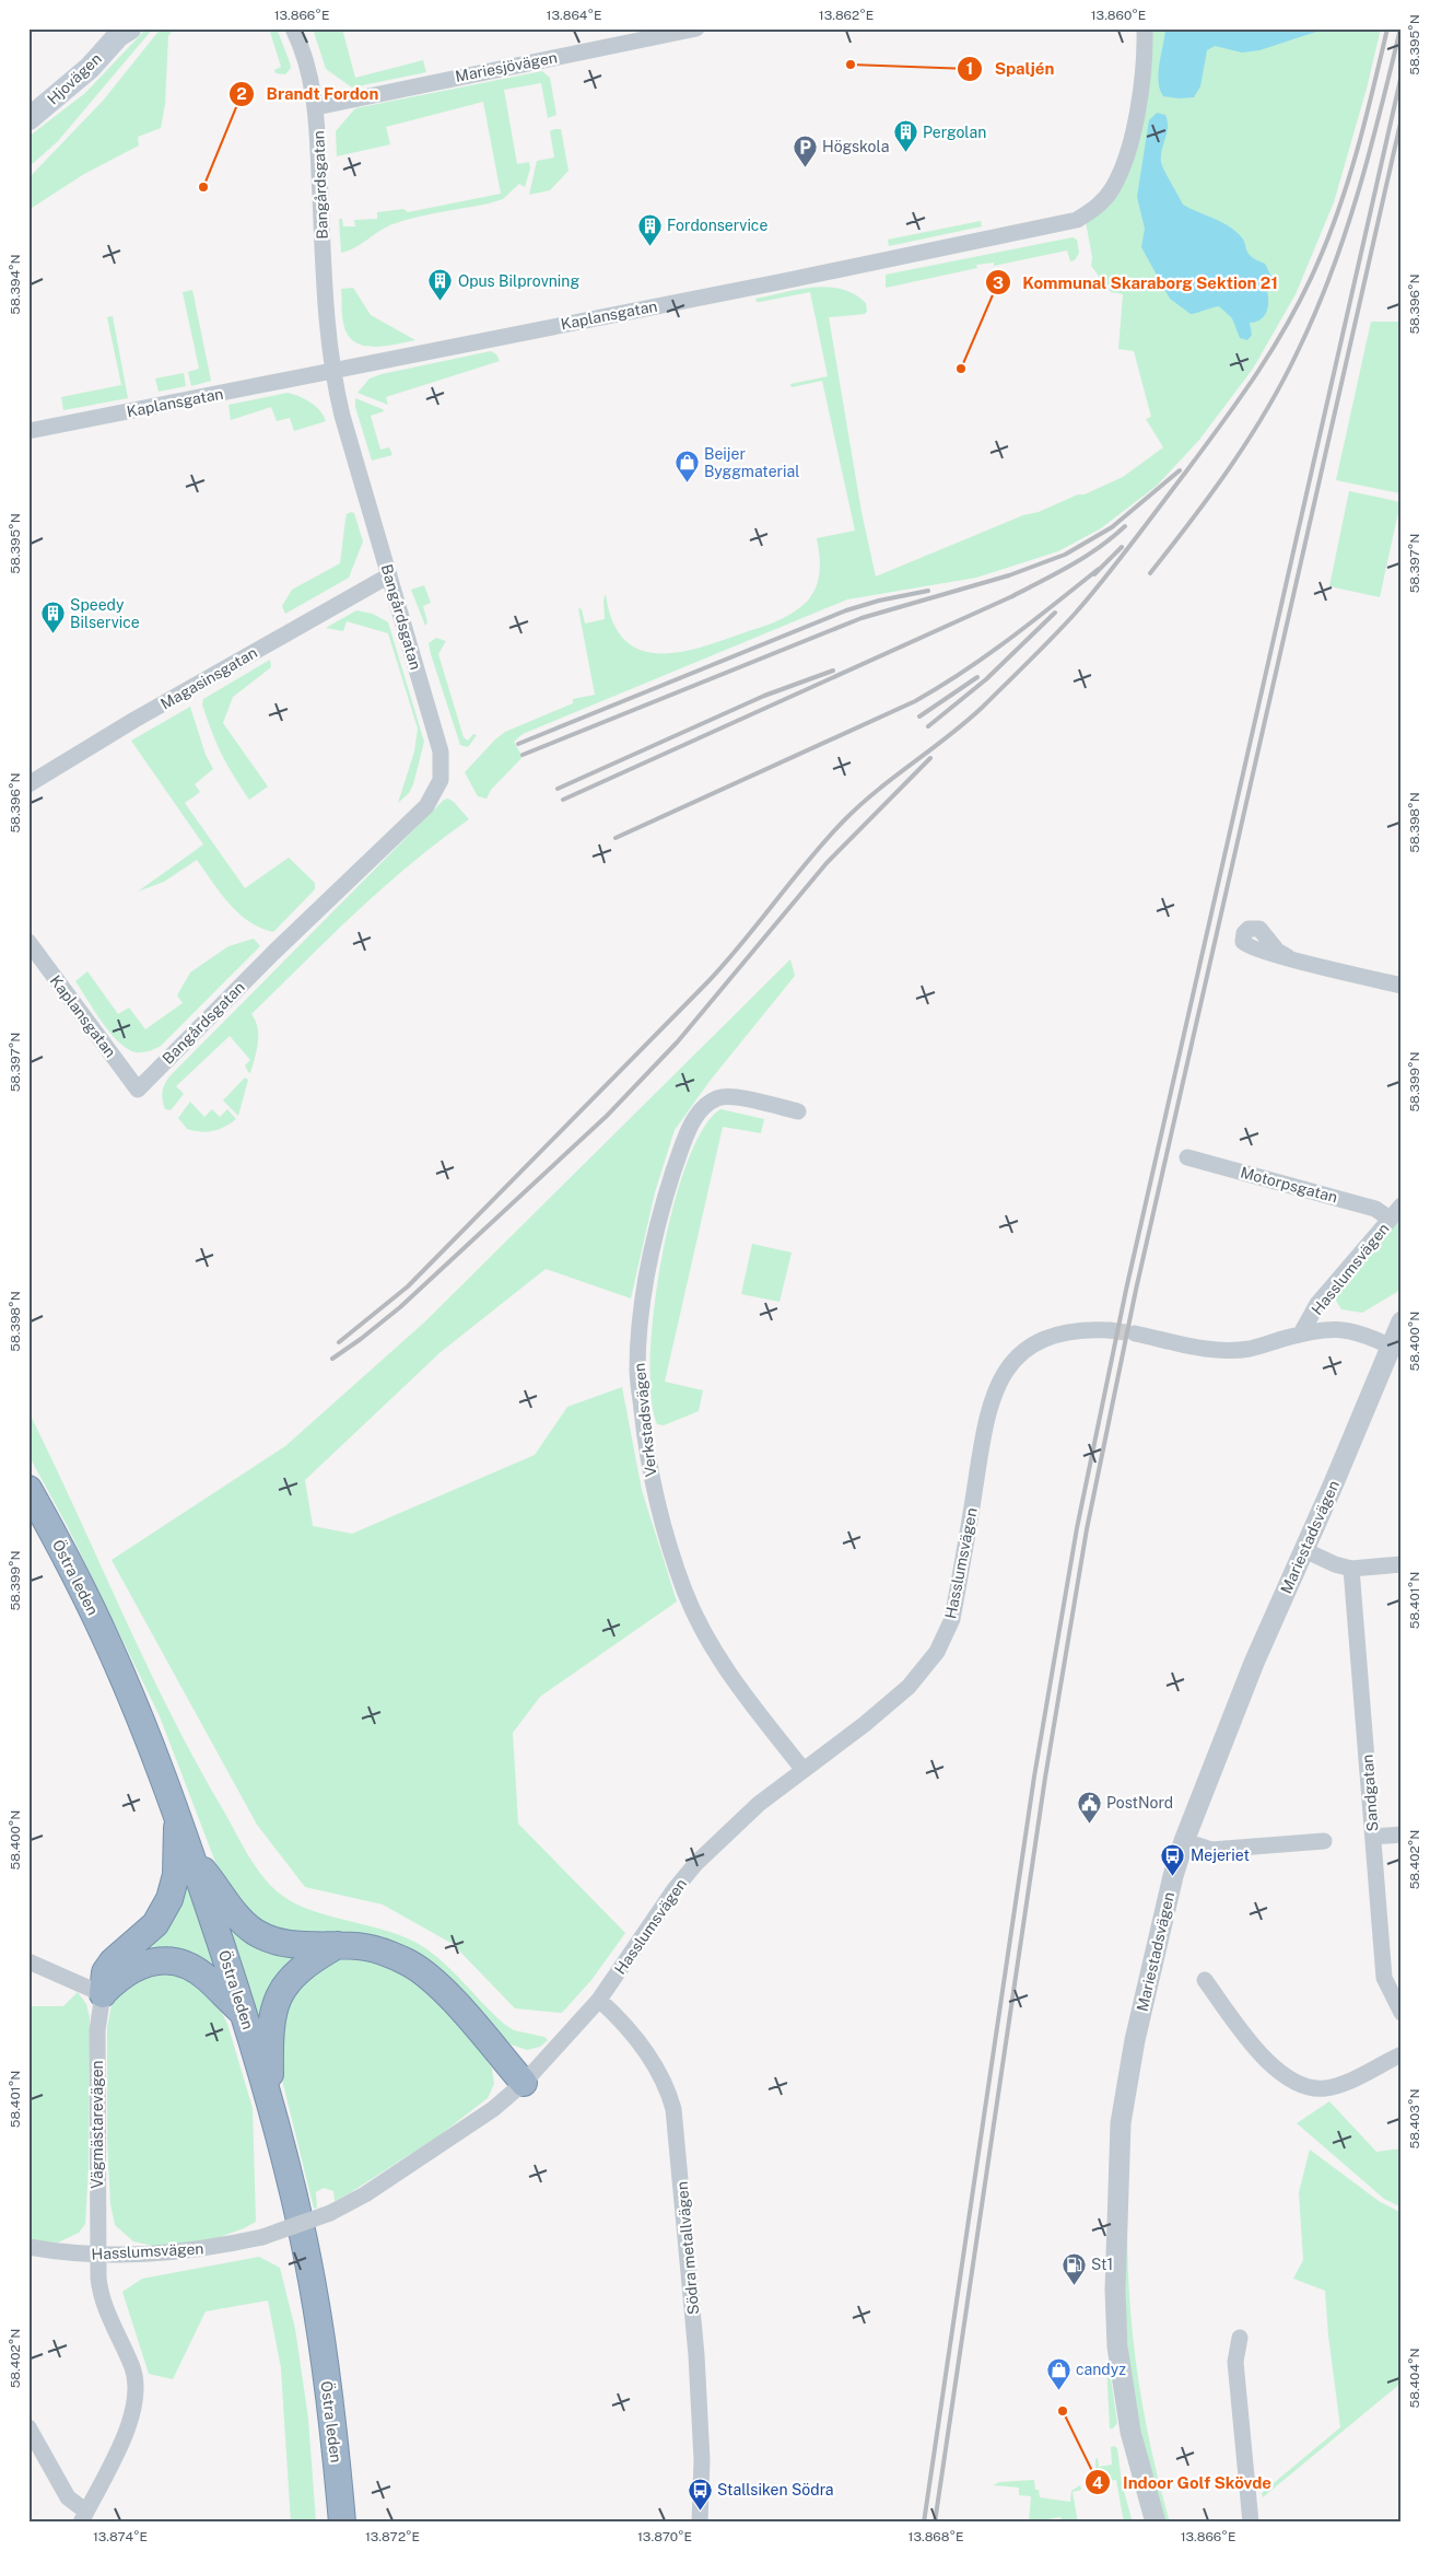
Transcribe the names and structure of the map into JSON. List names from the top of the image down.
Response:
{
  "streets": {
    "highway": ["Östra leden"],
    "main road": ["Hjovägen"],
    "street": [
      "Mariesjövägen",
      "Bangårdsgatan",
      "Kaplansgatan",
      "Magasinsgatan",
      "Motorpsgatan",
      "Hasslumsvägen",
      "Verkstadsvägen",
      "Mariestadsvägen",
      "Sandgatan",
      "Vägmästarevägen",
      "Södra metallvägen"
    ]
  },
  "crossings": [
    ["Mariesjövägen", "Bangårdsgatan"],
    ["Bangårdsgatan", "Kaplansgatan"],
    ["Bangårdsgatan", "Magasinsgatan"],
    ["Motorpsgatan", "Hasslumsvägen"],
    ["Hasslumsvägen", "Verkstadsvägen"],
    ["Hasslumsvägen", "Mariestadsvägen"],
    ["Hasslumsvägen", "Vägmästarevägen"],
    ["Hasslumsvägen", "Södra metallvägen"]
  ],
  "places": {
    "other": [
      "Spaljén",
      "Brandt Fordon",
      "Kommunal Skaraborg Sektion 21",
      "Indoor Golf Skövde"
    ],
    "building": [
      "Pergolan",
      "Fordonservice",
      "Opus Bilprovning",
      "Speedy Bilservice"
    ],
    "parking": ["Högskola"],
    "shop": ["Beijer Byggmaterial", "candyz"],
    "public building": ["PostNord"],
    "bus stop": ["Mejeriet", "Stallsiken Södra"],
    "fuel station": ["St1"]
  },
  "coordinates": [
    "13.866°E",
    "13.864°E",
    "13.862°E",
    "13.860°E",
    "58.395°N",
    "58.394°N",
    "58.396°N",
    "58.397°N",
    "58.398°N",
    "58.399°N",
    "58.400°N",
    "58.401°N",
    "58.402°N",
    "58.403°N",
    "58.404°N",
    "13.874°E",
    "13.872°E",
    "13.870°E",
    "13.868°E"
  ]
}
